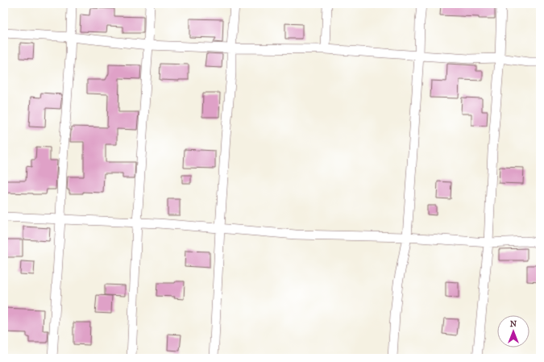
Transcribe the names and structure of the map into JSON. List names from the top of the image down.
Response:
{
  "north": "top"
}
